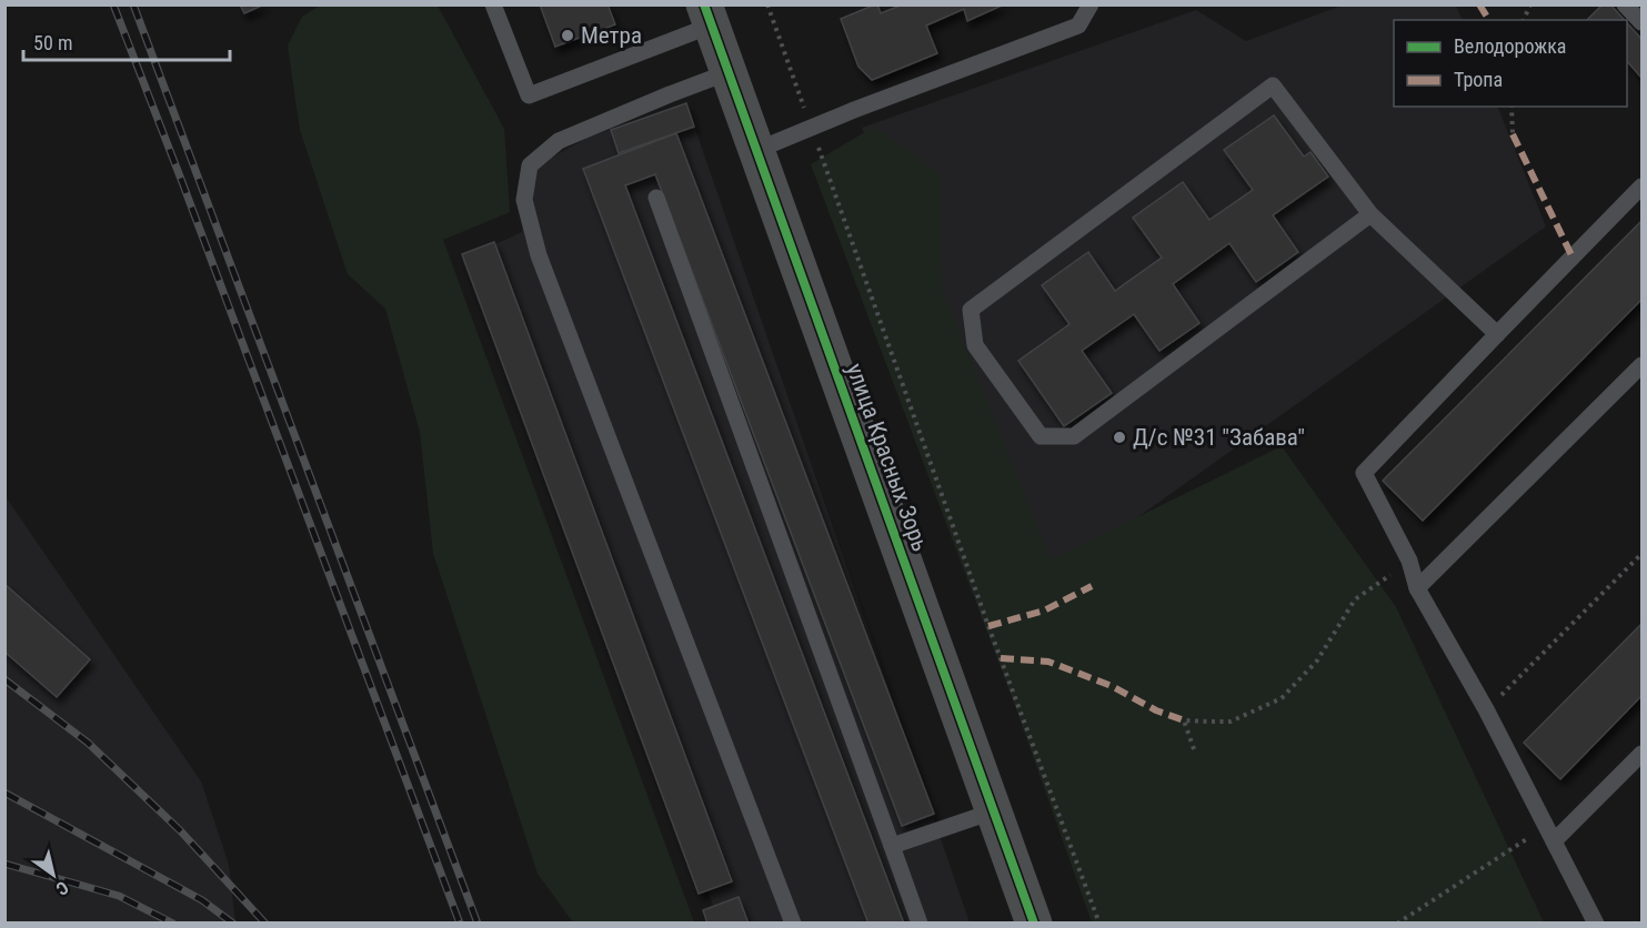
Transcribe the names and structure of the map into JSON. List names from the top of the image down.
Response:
{
  "streets": {
    "street": ["улица Красных Зорь"]
  },
  "places": ["Метра", "Д/с №31 \"Забава\""],
  "legend": ["Велодорожка", "Тропа"],
  "scale_bar": "50 m",
  "north": "bottom right"
}
